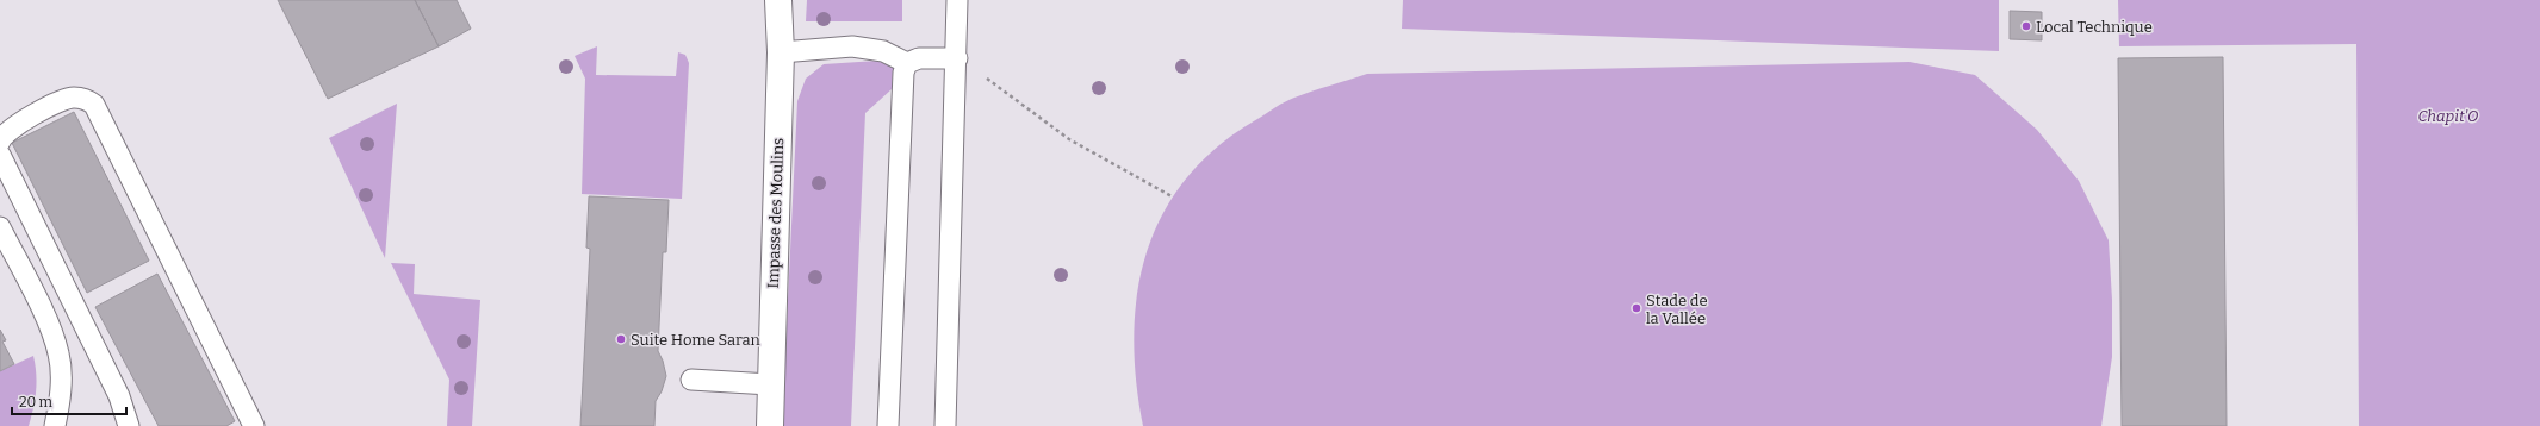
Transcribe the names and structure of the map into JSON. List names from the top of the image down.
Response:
{
  "streets": {
    "street": ["Impasse des Moulins"]
  },
  "parks": ["Chapit'O"],
  "places": ["Local Technique", "Stade de la Vallée", "Suite Home Saran"],
  "scale_bar": "20 m"
}
